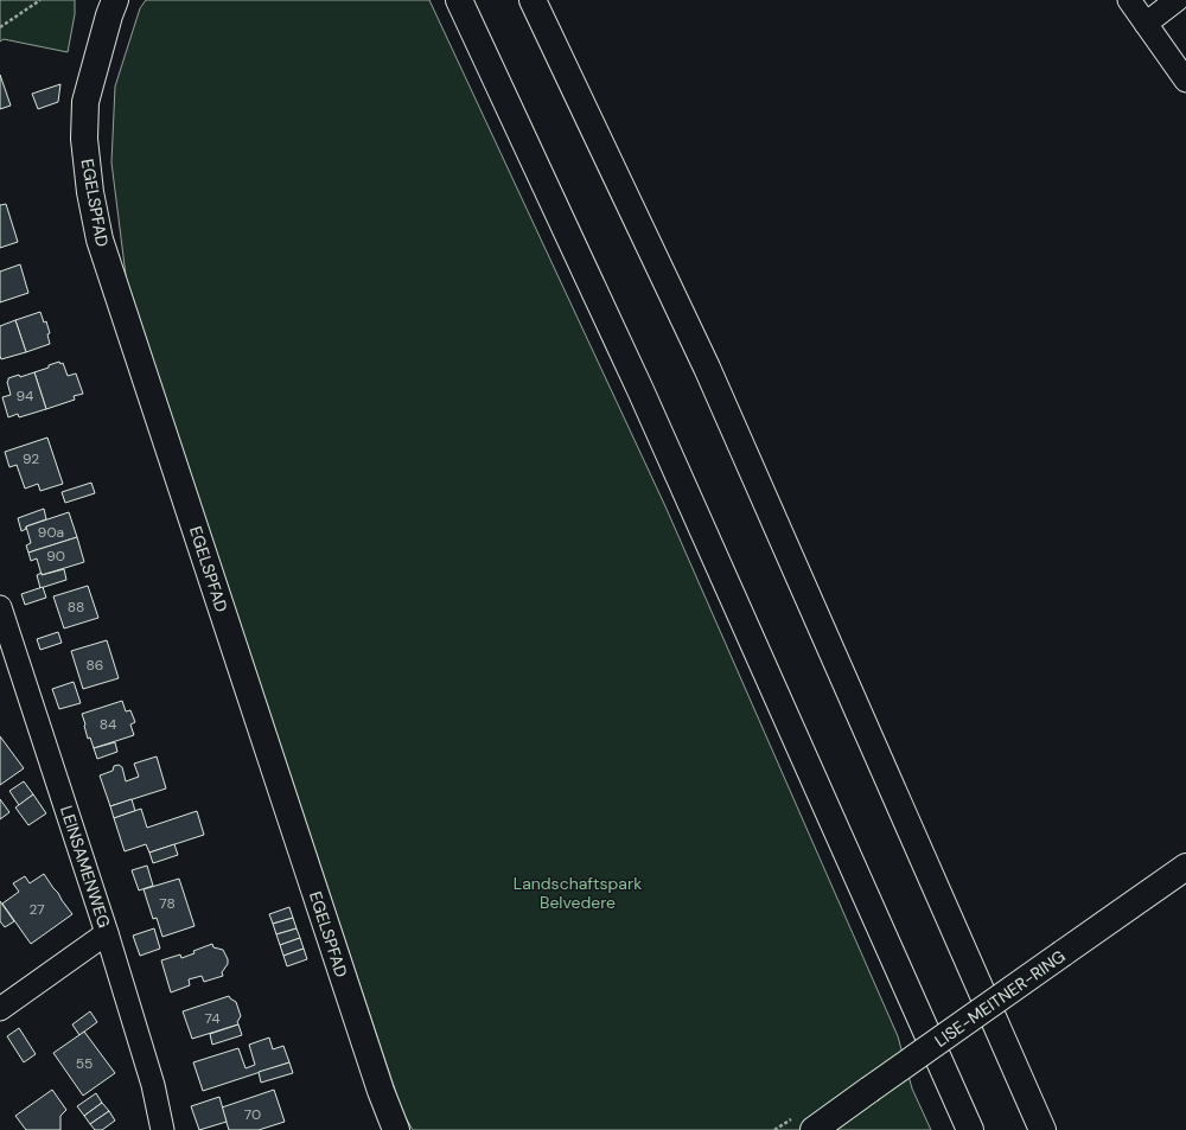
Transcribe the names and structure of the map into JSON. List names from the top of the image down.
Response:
{
  "streets": {
    "main road": ["EGELSPFAD", "LISE-MEITNER-RING"],
    "street": ["LEINSAMENWEG"]
  },
  "parks": ["Landschaftspark Belvedere"],
  "house_numbers": [
    "94",
    "92",
    "90a",
    "90",
    "88",
    "86",
    "84",
    "78",
    "27",
    "74",
    "55",
    "70"
  ]
}
